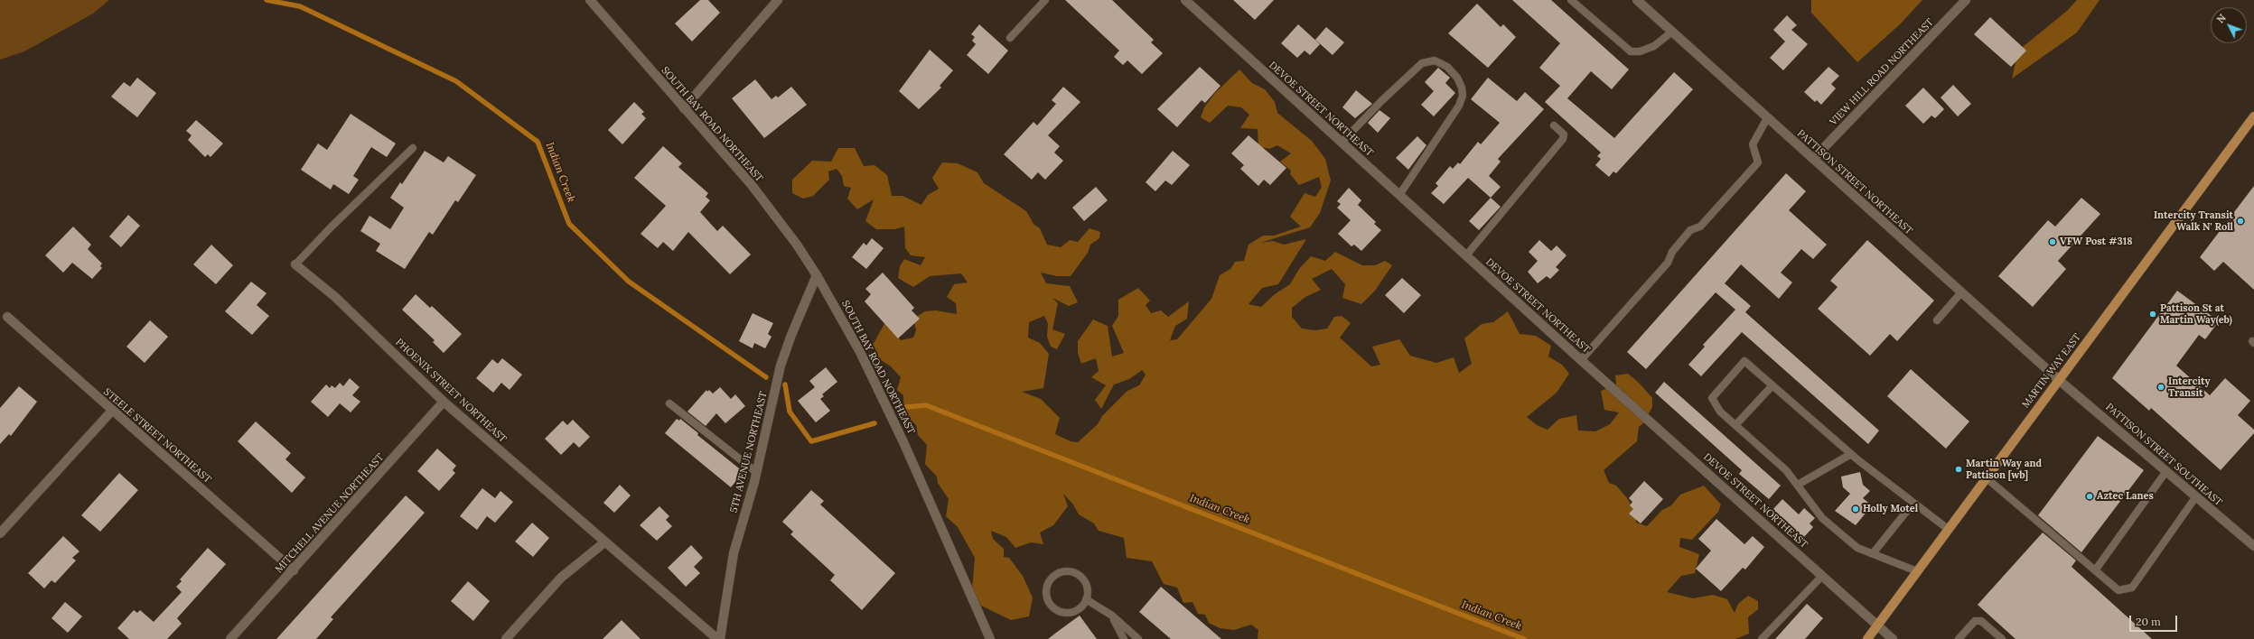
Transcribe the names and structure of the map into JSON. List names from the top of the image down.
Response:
{
  "streets": {
    "main road": ["MARTIN WAY EAST"],
    "street": [
      "VIEW HILL ROAD NORTHEAST",
      "DEVOE STREET NORTHEAST",
      "SOUTH BAY ROAD NORTHEAST",
      "PATTISON STREET NORTHEAST",
      "PHOENIX STREET NORTHEAST",
      "STEELE STREET NORTHEAST",
      "5TH AVENUE NORTHEAST",
      "PATTISON STREET SOUTHEAST",
      "MITCHELL AVENUE NORTHEAST"
    ]
  },
  "crossings": [
    ["VIEW HILL ROAD NORTHEAST", "PATTISON STREET NORTHEAST"],
    ["DEVOE STREET NORTHEAST", "MARTIN WAY EAST"],
    ["SOUTH BAY ROAD NORTHEAST", "5TH AVENUE NORTHEAST"],
    ["PATTISON STREET NORTHEAST", "MARTIN WAY EAST"],
    ["PATTISON STREET NORTHEAST", "PATTISON STREET SOUTHEAST"],
    ["MARTIN WAY EAST", "PATTISON STREET SOUTHEAST"],
    ["PHOENIX STREET NORTHEAST", "MITCHELL AVENUE NORTHEAST"],
    ["STEELE STREET NORTHEAST", "MITCHELL AVENUE NORTHEAST"]
  ],
  "water": ["Indian Creek"],
  "places": [
    "Intercity Transit Walk N' Roll",
    "VFW Post #318",
    "Pattison St at Martin Way(eb)",
    "Intercity Transit",
    "Martin Way and Pattison [wb]",
    "Aztec Lanes",
    "Holly Motel"
  ],
  "scale_bar": "20 m",
  "north": "top left"
}
